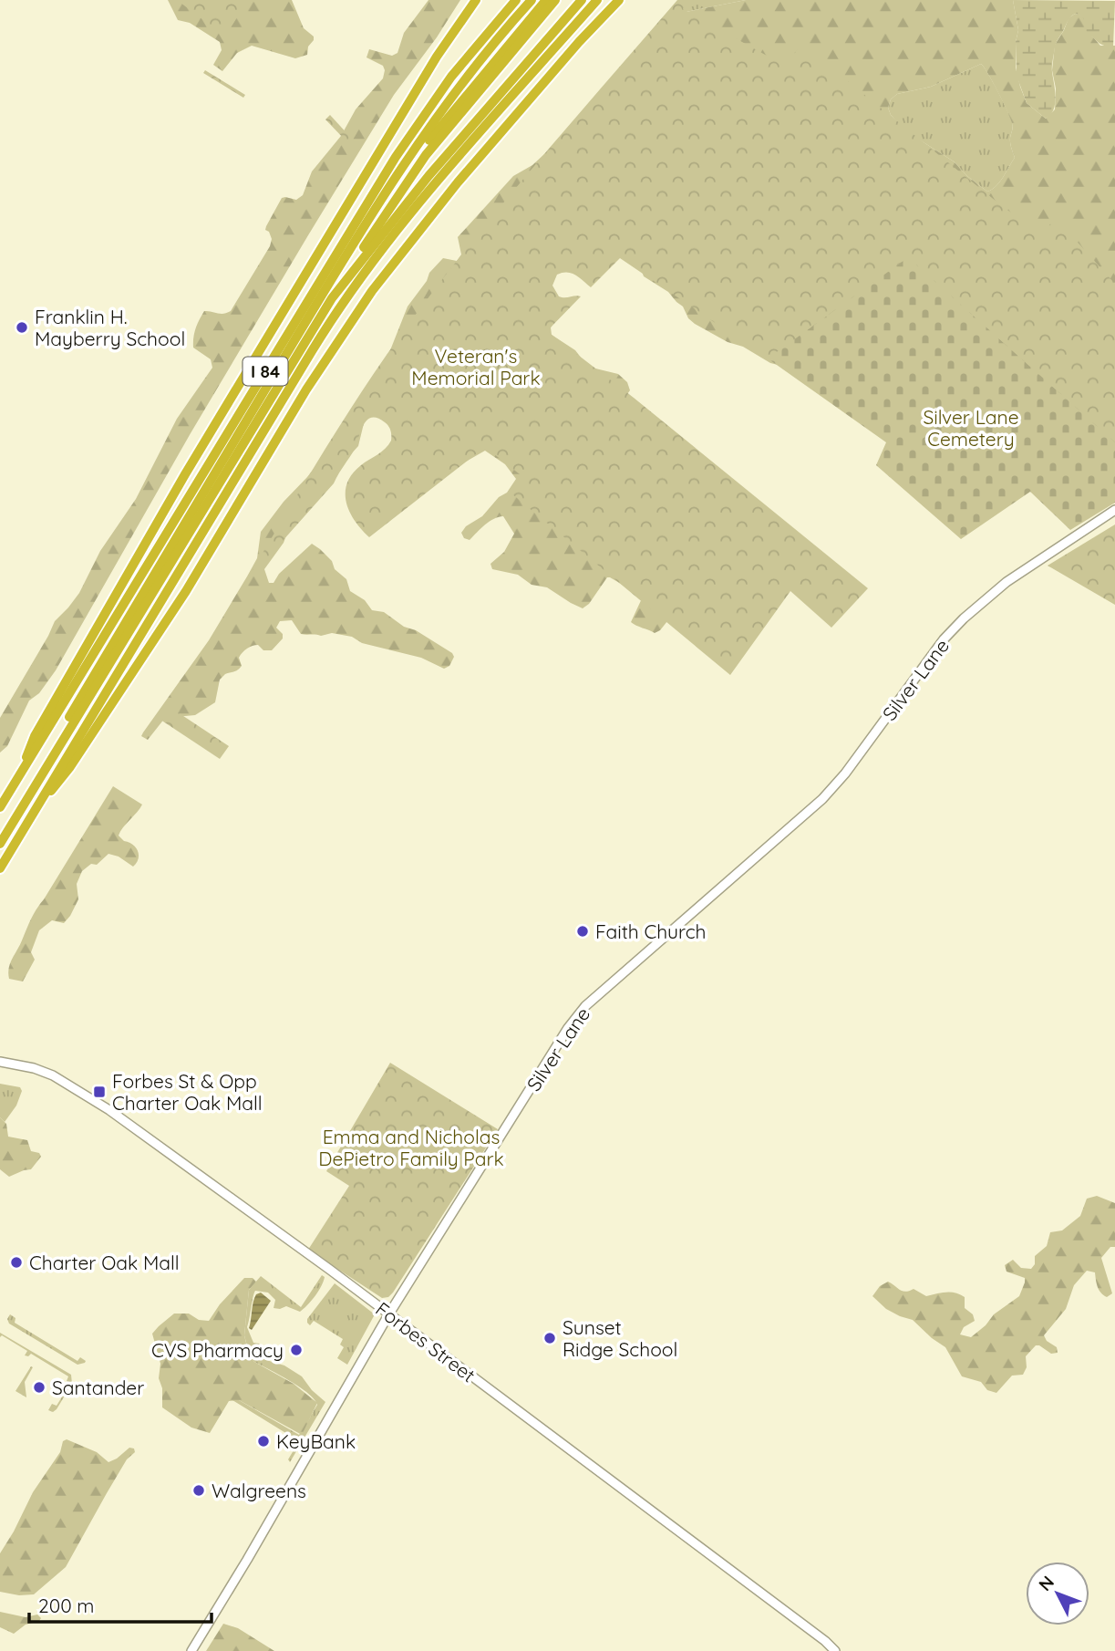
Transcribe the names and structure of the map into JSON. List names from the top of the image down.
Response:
{
  "streets": {
    "highway": ["I 84"],
    "main road": ["Silver Lane", "Forbes Street"]
  },
  "crossings": [
    ["Silver Lane", "Forbes Street"]
  ],
  "parks": ["Veteran's Memorial Park", "Silver Lane Cemetery", "Emma and Nicholas DePietro Family Park"],
  "places": {
    "other": [
      "Franklin H. Mayberry School",
      "Faith Church",
      "Charter Oak Mall",
      "Sunset Ridge School",
      "CVS Pharmacy",
      "Santander",
      "KeyBank",
      "Walgreens"
    ],
    "transit": ["Forbes St & Opp Charter Oak Mall"]
  },
  "scale_bar": "200 m",
  "north": "top left"
}
